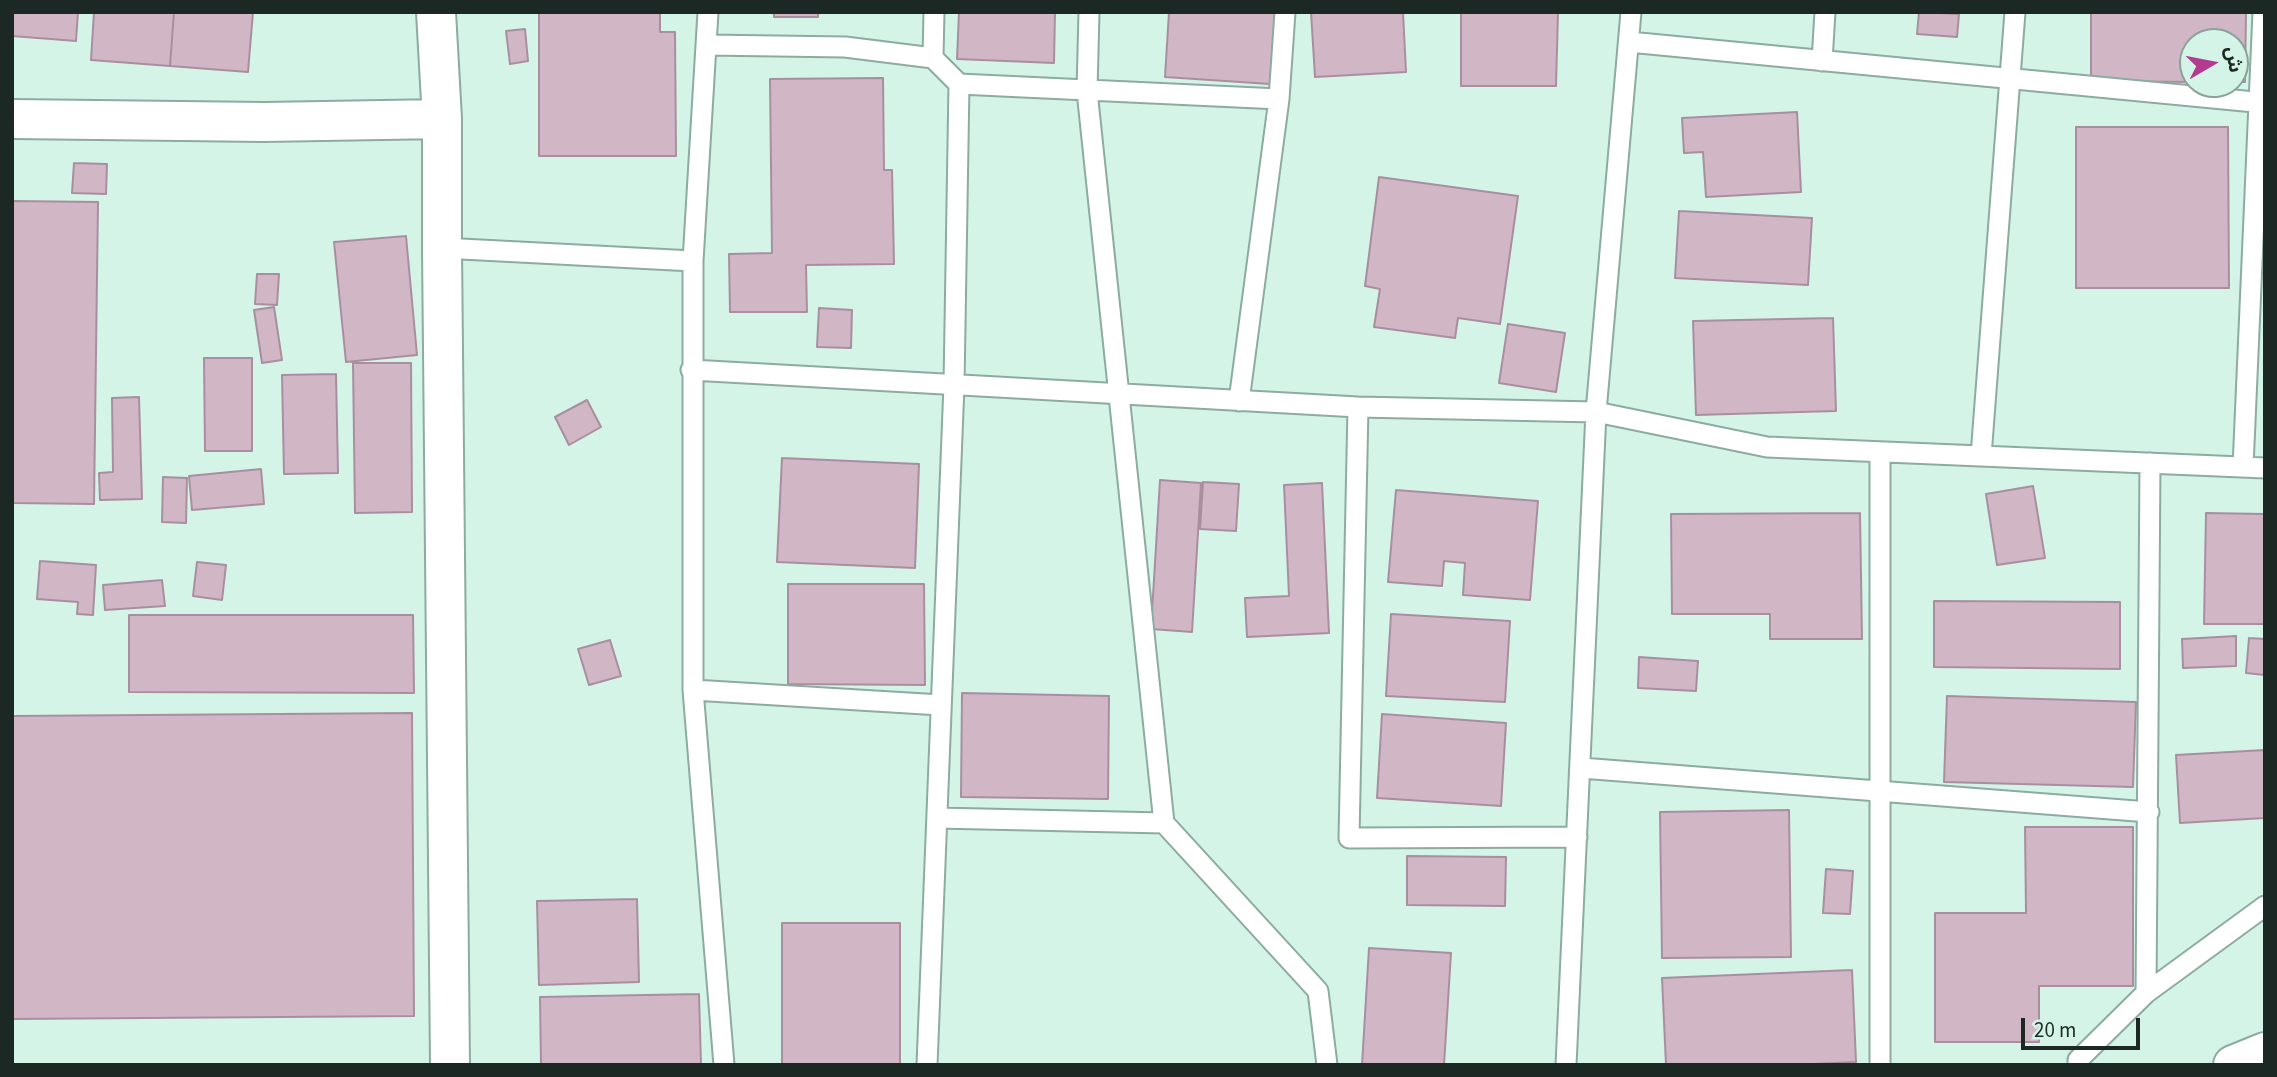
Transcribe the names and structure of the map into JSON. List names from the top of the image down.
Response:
{
  "scale_bar": "20 m",
  "north": "right"
}
